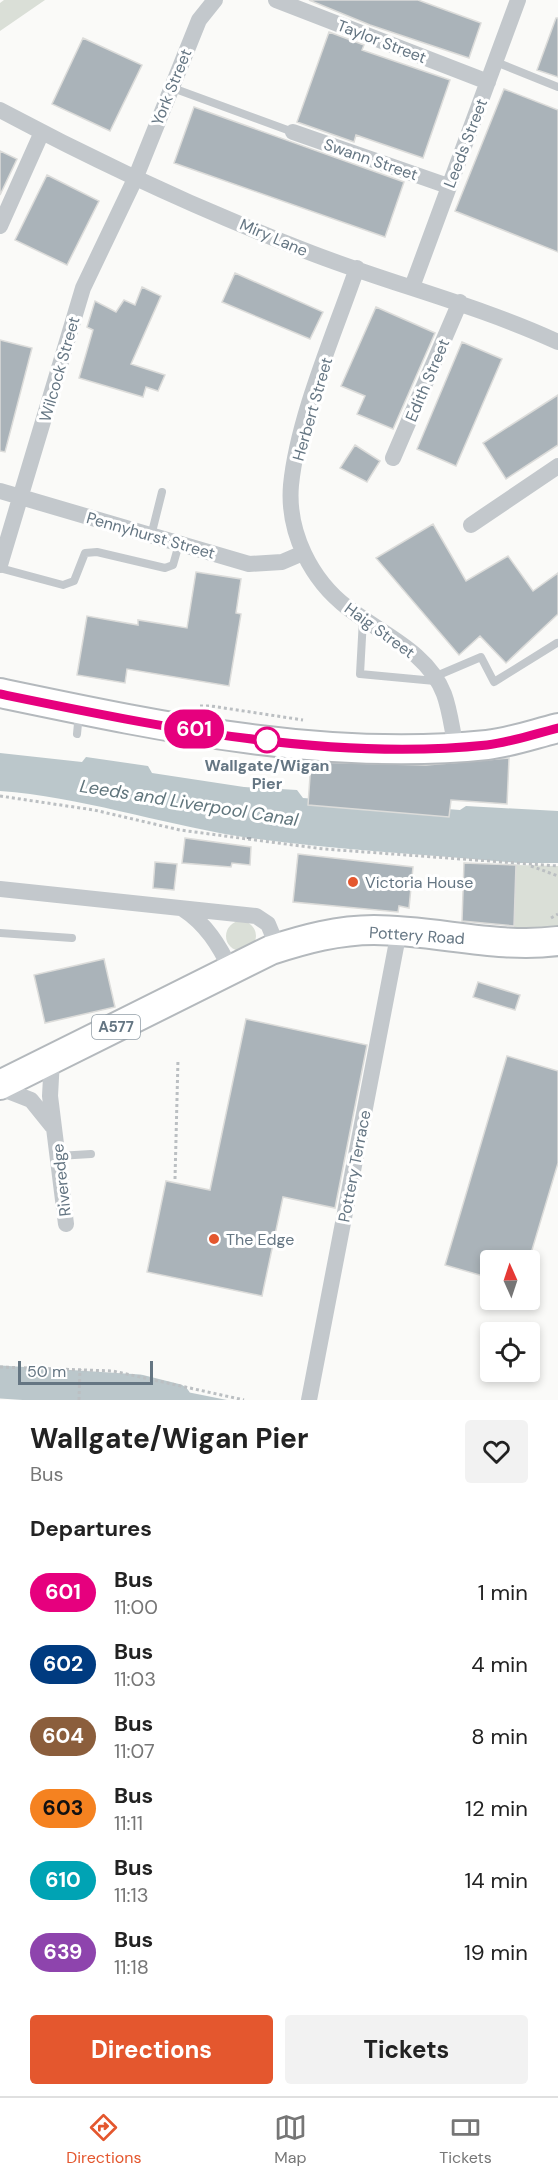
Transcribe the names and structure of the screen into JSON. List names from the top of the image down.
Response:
{
  "streets": {
    "highway": ["Pottery Road", "A577"],
    "street": [
      "Taylor Street",
      "York Street",
      "Leeds Street",
      "Swann Street",
      "Miry Lane",
      "Wilcock Street",
      "Edith Street",
      "Herbert Street",
      "Pennyhurst Street",
      "Haig Street",
      "Pottery Terrace",
      "Riveredge"
    ]
  },
  "crossings": [
    ["Taylor Street", "Leeds Street"],
    ["York Street", "Miry Lane"],
    ["York Street", "Wilcock Street"],
    ["Leeds Street", "Swann Street"],
    ["Leeds Street", "Miry Lane"],
    ["Miry Lane", "Wilcock Street"],
    ["Miry Lane", "Edith Street"],
    ["Miry Lane", "Herbert Street"],
    ["Wilcock Street", "Pennyhurst Street"],
    ["Herbert Street", "Pennyhurst Street"],
    ["Herbert Street", "Haig Street"],
    ["Pennyhurst Street", "Haig Street"],
    ["Pottery Road", "A577"],
    ["Pottery Road", "Pottery Terrace"],
    ["A577", "Riveredge"]
  ],
  "water": ["Leeds and Liverpool Canal"],
  "places": ["Wallgate/Wigan Pier", "Victoria House", "The Edge"],
  "lines": ["bus line 601"],
  "scale_bar": "50 m",
  "north": "top",
  "page": {
    "on_map": "601",
    "scale": "50 m",
    "heading": [
      ["Wallgate/Wigan Pier", "Bus"],
      "Departures"
    ],
    "list": [
      {
        "mark": "601",
        "name": "Bus",
        "note": "11:00",
        "value": "1 min"
      },
      {
        "mark": "602",
        "name": "Bus",
        "note": "11:03",
        "value": "4 min"
      },
      {
        "mark": "604",
        "name": "Bus",
        "note": "11:07",
        "value": "8 min"
      },
      {
        "mark": "603",
        "name": "Bus",
        "note": "11:11",
        "value": "12 min"
      },
      {
        "mark": "610",
        "name": "Bus",
        "note": "11:13",
        "value": "14 min"
      },
      {
        "mark": "639",
        "name": "Bus",
        "note": "11:18",
        "value": "19 min"
      }
    ],
    "buttons": ["Directions", "Tickets"],
    "tabs": ["Directions", "Map", "Tickets"]
  }
}
